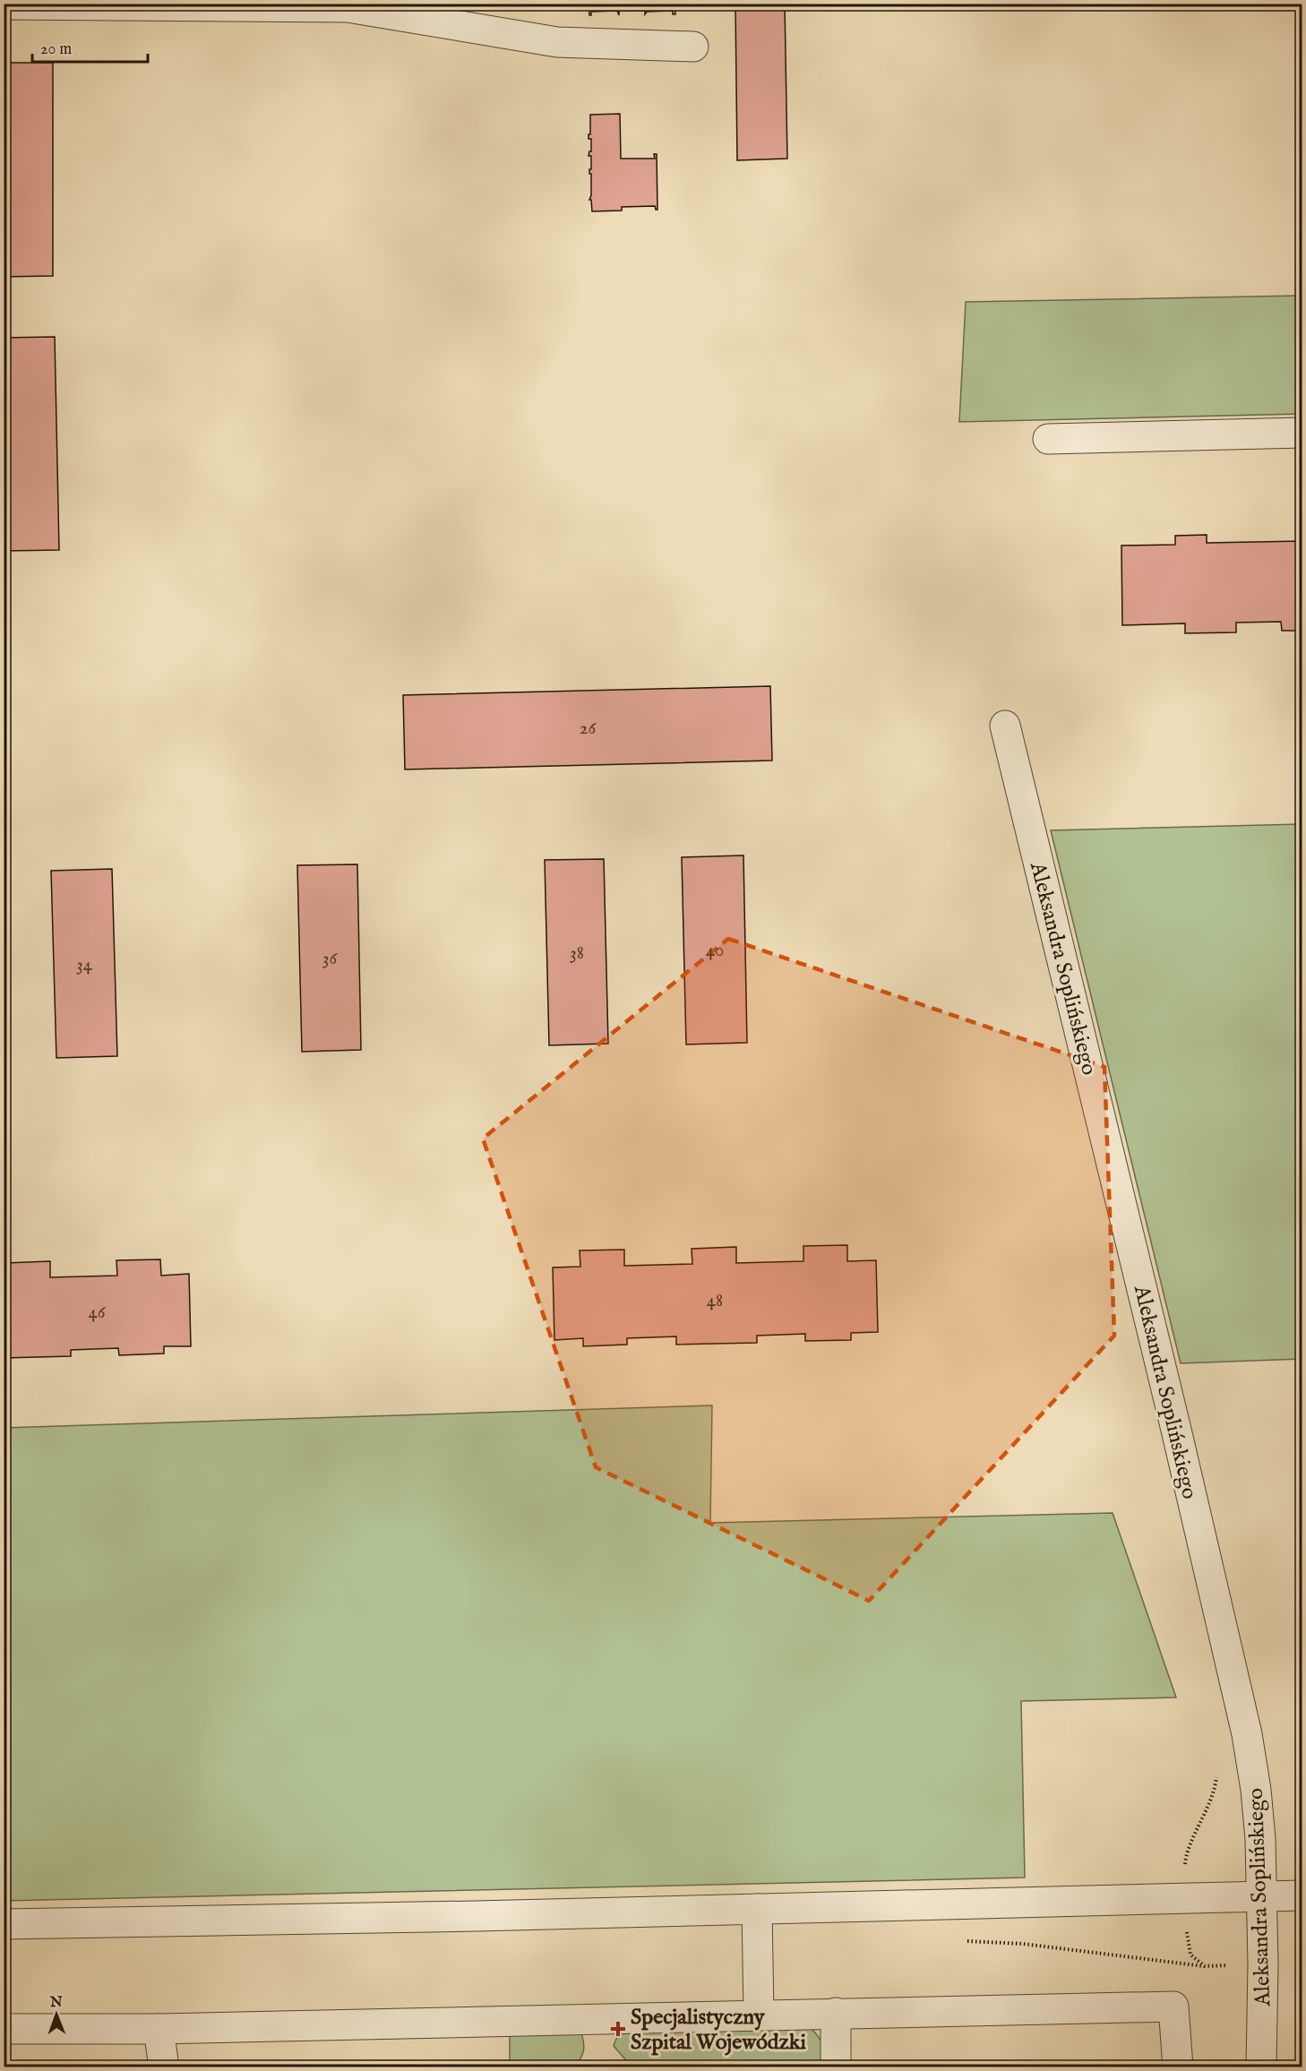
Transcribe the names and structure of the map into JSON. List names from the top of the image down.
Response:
{
  "streets": {
    "street": ["Aleksandra Soplińskiego"]
  },
  "places": {
    "health": ["Specjalistyczny Szpital Wojewódzki"]
  },
  "house_numbers": [
    "26",
    "40",
    "38",
    "36",
    "34",
    "48",
    "46"
  ],
  "scale_bar": "20 m",
  "north": "top"
}
